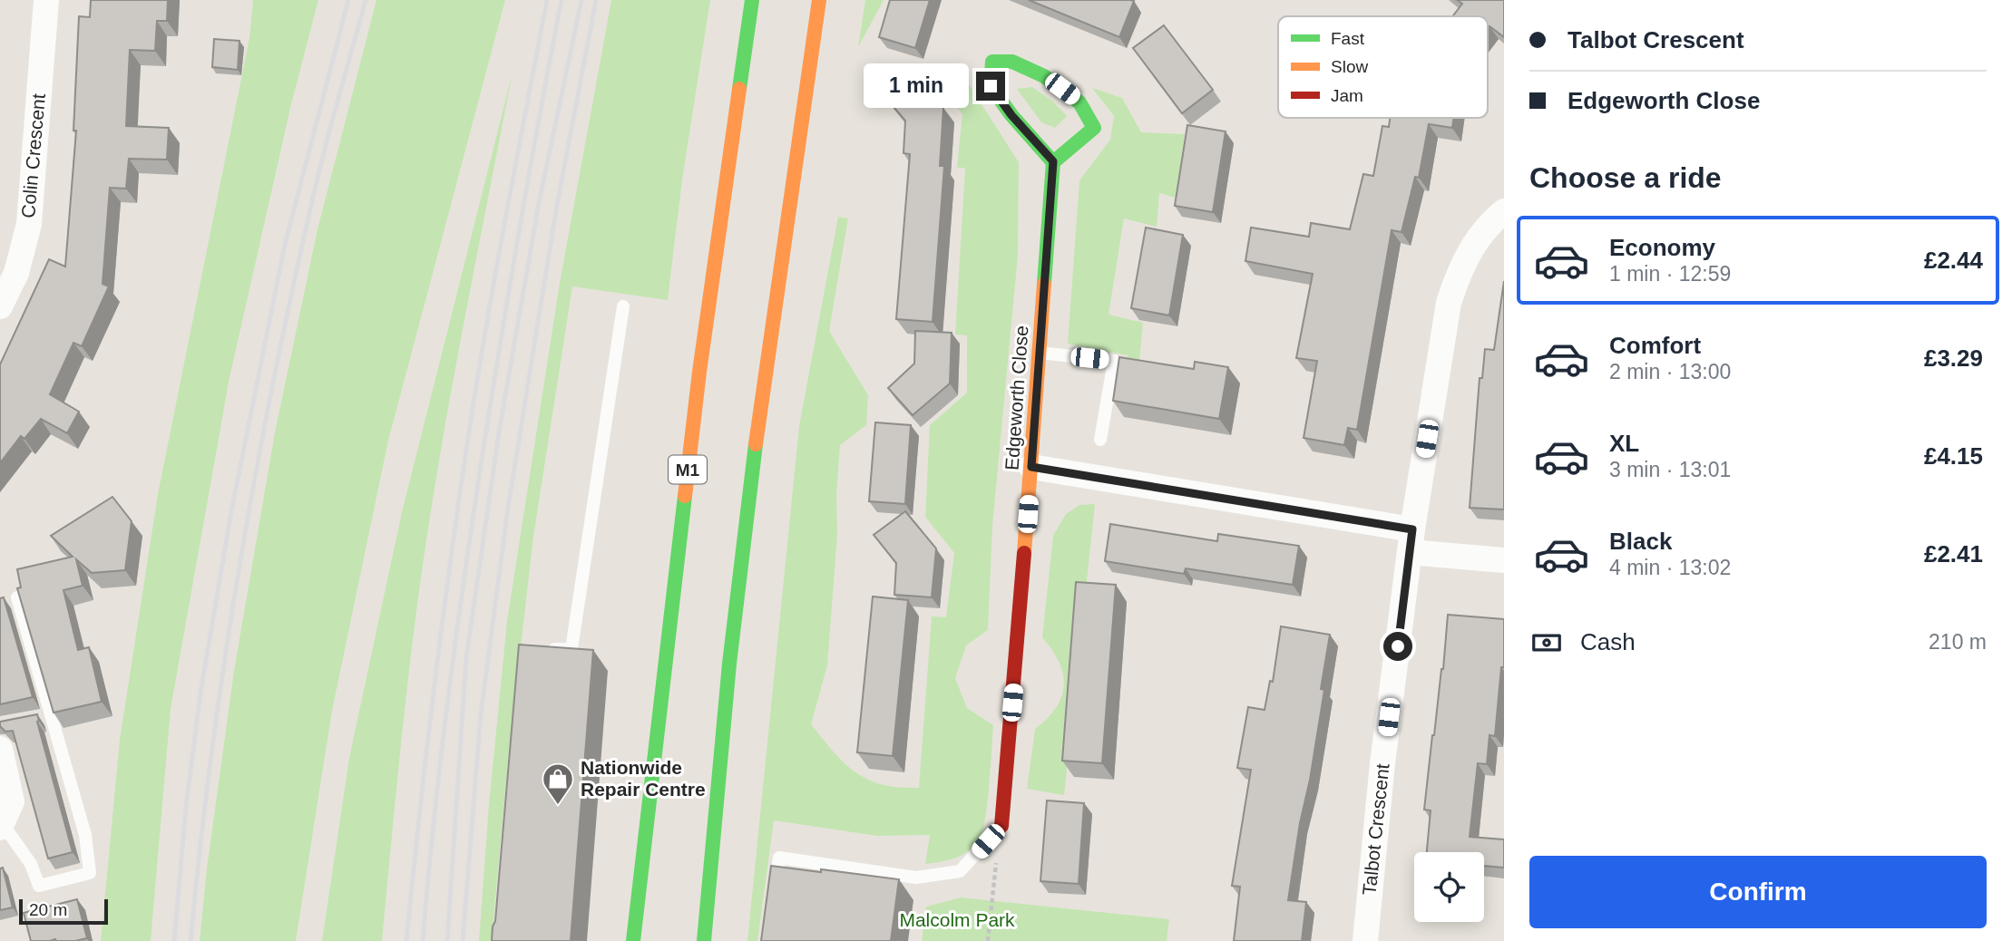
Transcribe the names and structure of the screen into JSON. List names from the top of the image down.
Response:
{
  "streets": {
    "main road": ["Edgeworth Close", "M1"],
    "street": ["Colin Crescent", "Talbot Crescent"]
  },
  "parks": ["Malcolm Park"],
  "places": {
    "shop": ["Nationwide Repair Centre"]
  },
  "legend": ["Fast", "Slow", "Jam"],
  "scale_bar": "20 m",
  "page": {
    "banner": ["Talbot Crescent", "Edgeworth Close"],
    "bubble": "1 min",
    "heading": "Choose a ride",
    "list": [
      {
        "name": "Economy",
        "note": "1 min · 12:59",
        "value": "£2.44"
      },
      {
        "name": "Comfort",
        "note": "2 min · 13:00",
        "value": "£3.29"
      },
      {
        "name": "XL",
        "note": "3 min · 13:01",
        "value": "£4.15"
      },
      {
        "name": "Black",
        "note": "4 min · 13:02",
        "value": "£2.41"
      }
    ],
    "pay": ["Cash", "210 m"],
    "buttons": "Confirm",
    "scale": "20 m"
  }
}
